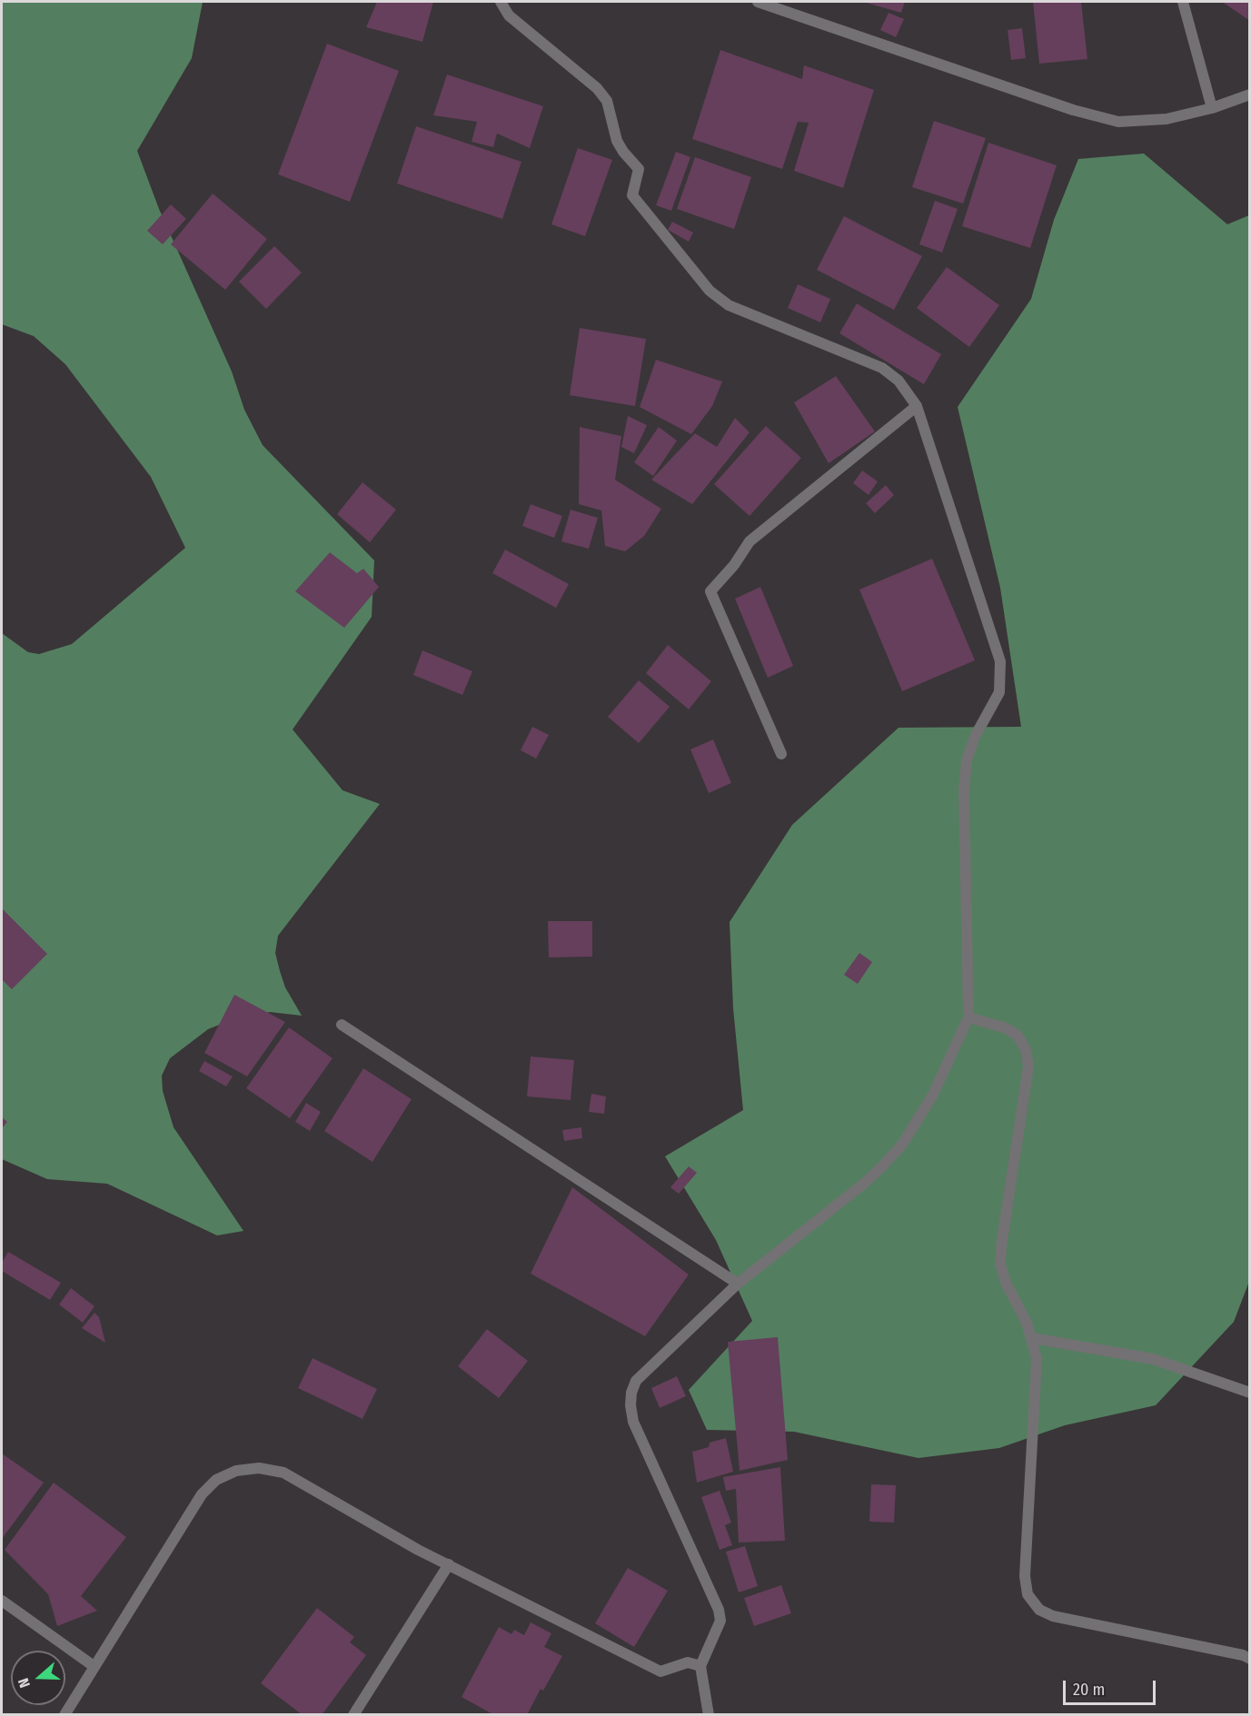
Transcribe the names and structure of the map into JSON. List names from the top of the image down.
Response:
{
  "scale_bar": "20 m",
  "north": "left"
}
